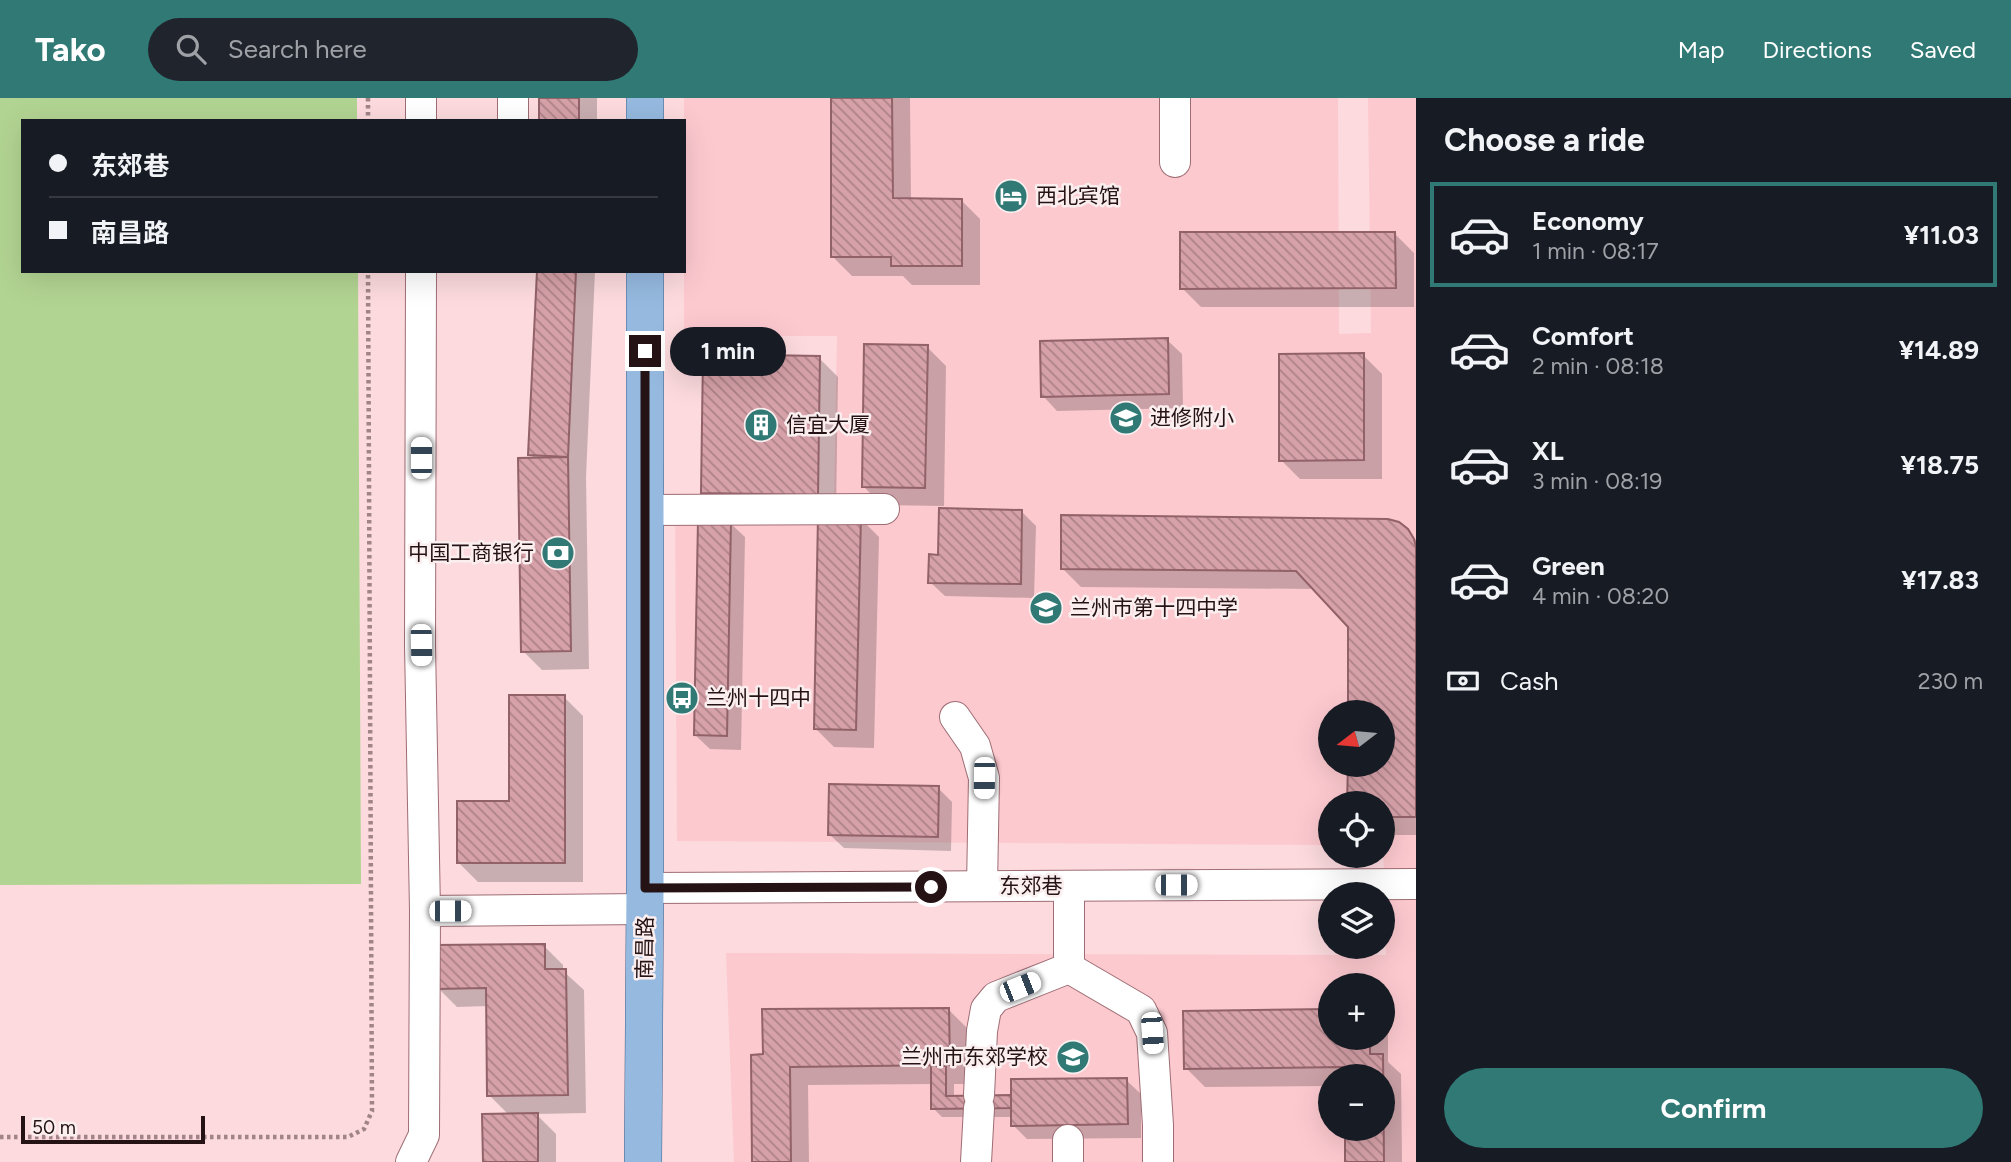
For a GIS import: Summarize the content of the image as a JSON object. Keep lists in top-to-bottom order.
{
  "streets": {
    "main road": ["南昌路"],
    "street": ["东郊巷"]
  },
  "crossings": [
    ["东郊巷", "南昌路"]
  ],
  "places": {
    "hotel": ["西北宾馆"],
    "school or university": ["进修附小", "兰州市第十四中学", "兰州市东郊学校"],
    "building": ["信宜大厦"],
    "bank": ["中国工商银行"],
    "bus stop": ["兰州十四中"]
  },
  "scale_bar": "50 m",
  "north": "left",
  "page": {
    "header": "Tako",
    "search": "Search here",
    "nav": ["Map", "Directions", "Saved"],
    "heading": "Choose a ride",
    "banner": ["东郊巷", "南昌路"],
    "list": [
      {
        "name": "Economy",
        "note": "1 min · 08:17",
        "value": "¥11.03"
      },
      {
        "name": "Comfort",
        "note": "2 min · 08:18",
        "value": "¥14.89"
      },
      {
        "name": "XL",
        "note": "3 min · 08:19",
        "value": "¥18.75"
      },
      {
        "name": "Green",
        "note": "4 min · 08:20",
        "value": "¥17.83"
      }
    ],
    "bubble": "1 min",
    "pay": ["Cash", "230 m"],
    "map_buttons": ["+", "−"],
    "buttons": "Confirm",
    "scale": "50 m"
  }
}
